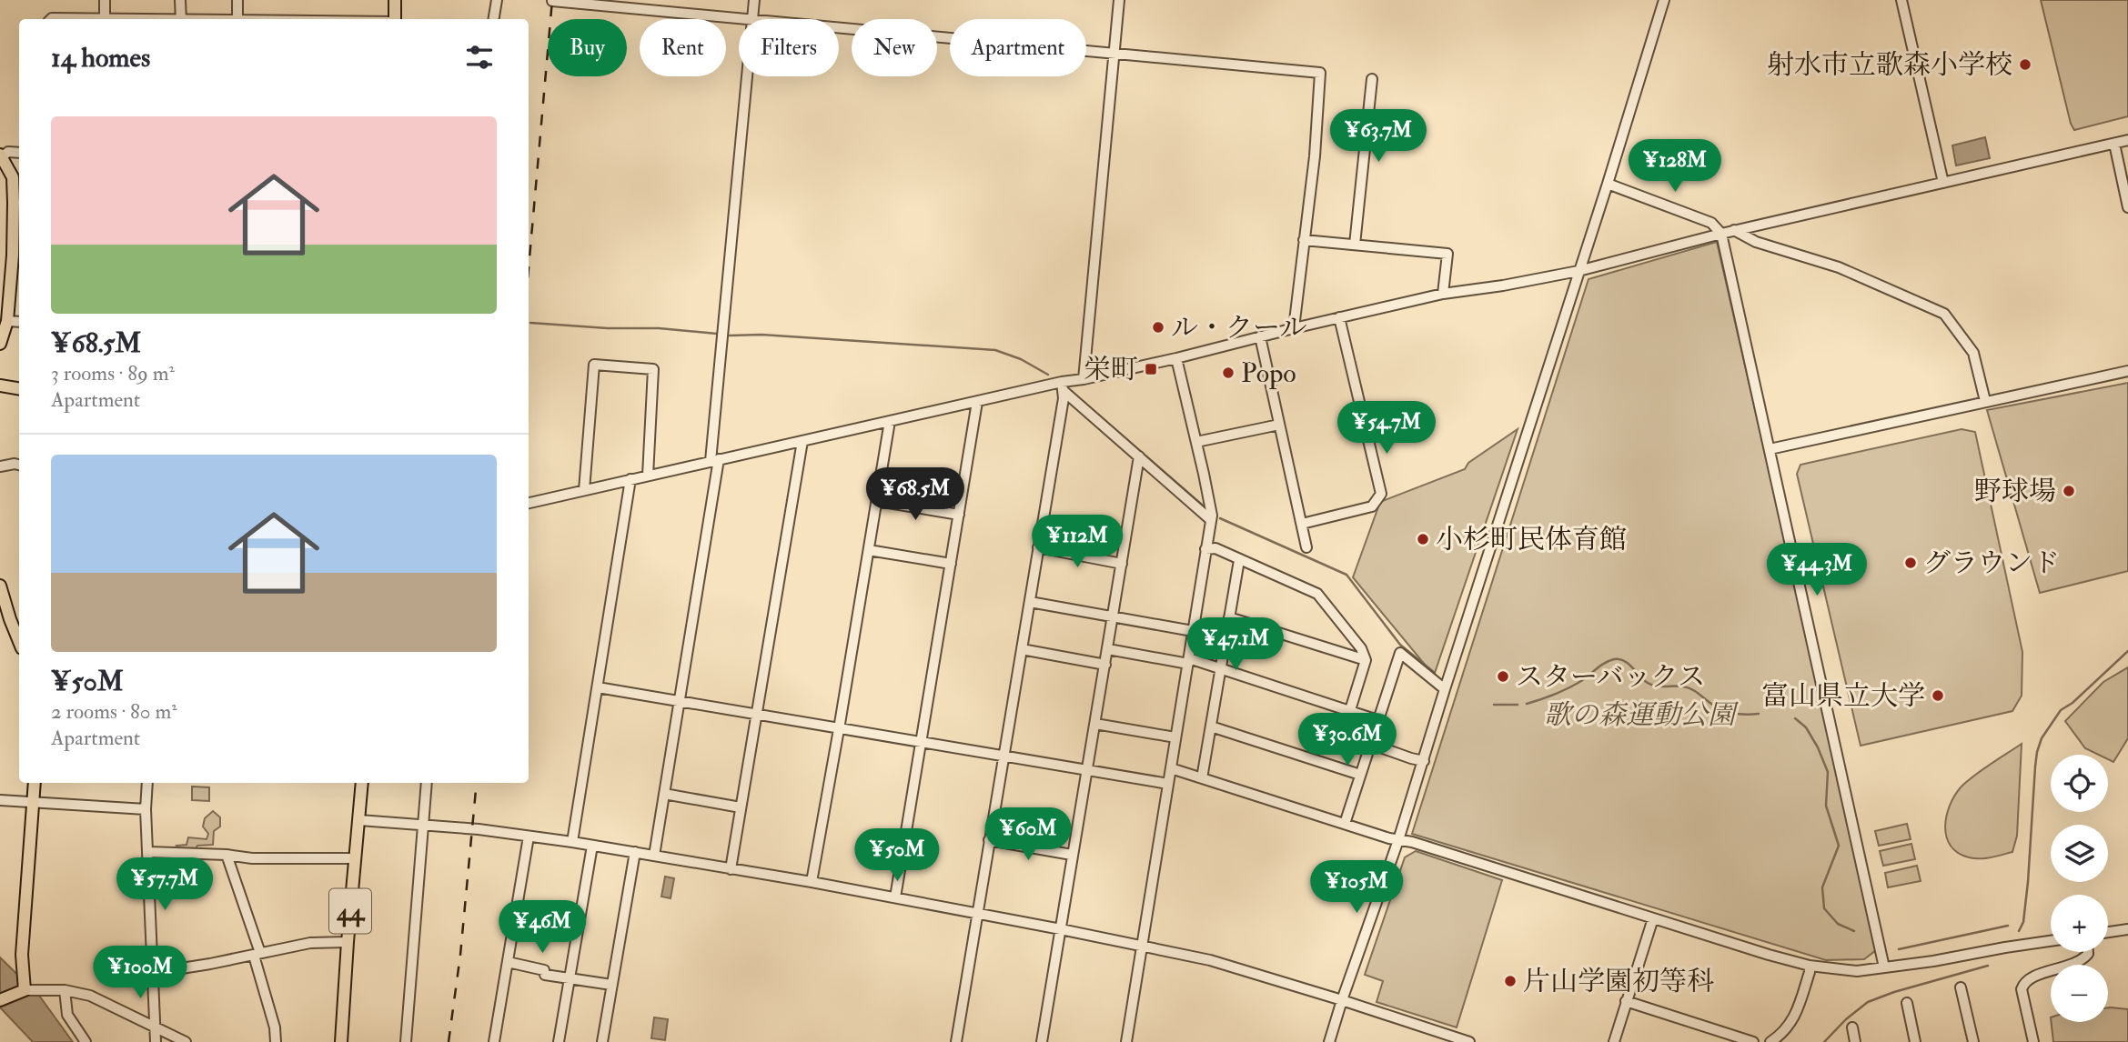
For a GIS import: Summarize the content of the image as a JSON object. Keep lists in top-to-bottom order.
{
  "streets": {
    "main road": ["44"]
  },
  "parks": ["歌の森運動公園"],
  "places": {
    "other": [
      "射水市立歌森小学校",
      "ル・クール",
      "Popo",
      "野球場",
      "小杉町民体育館",
      "グラウンド",
      "スターバックス",
      "富山県立大学",
      "片山学園初等科"
    ],
    "transit": ["栄町"]
  },
  "page": {
    "chip": [
      "Buy",
      "Rent",
      "Filters",
      "New",
      "Apartment"
    ],
    "heading": "14 homes",
    "list": [
      {
        "name": "¥68.5M",
        "note": "3 rooms · 89 m² · Apartment"
      },
      {
        "name": "¥50M",
        "note": "2 rooms · 80 m² · Apartment"
      }
    ],
    "price": [
      "¥63.7M",
      "¥128M",
      "¥54.7M",
      "¥68.5M",
      "¥112M",
      "¥44.3M",
      "¥47.1M",
      "¥30.6M",
      "¥60M",
      "¥50M",
      "¥57.7M",
      "¥105M",
      "¥46M",
      "¥100M"
    ],
    "map_buttons": ["+", "−"]
  }
}
